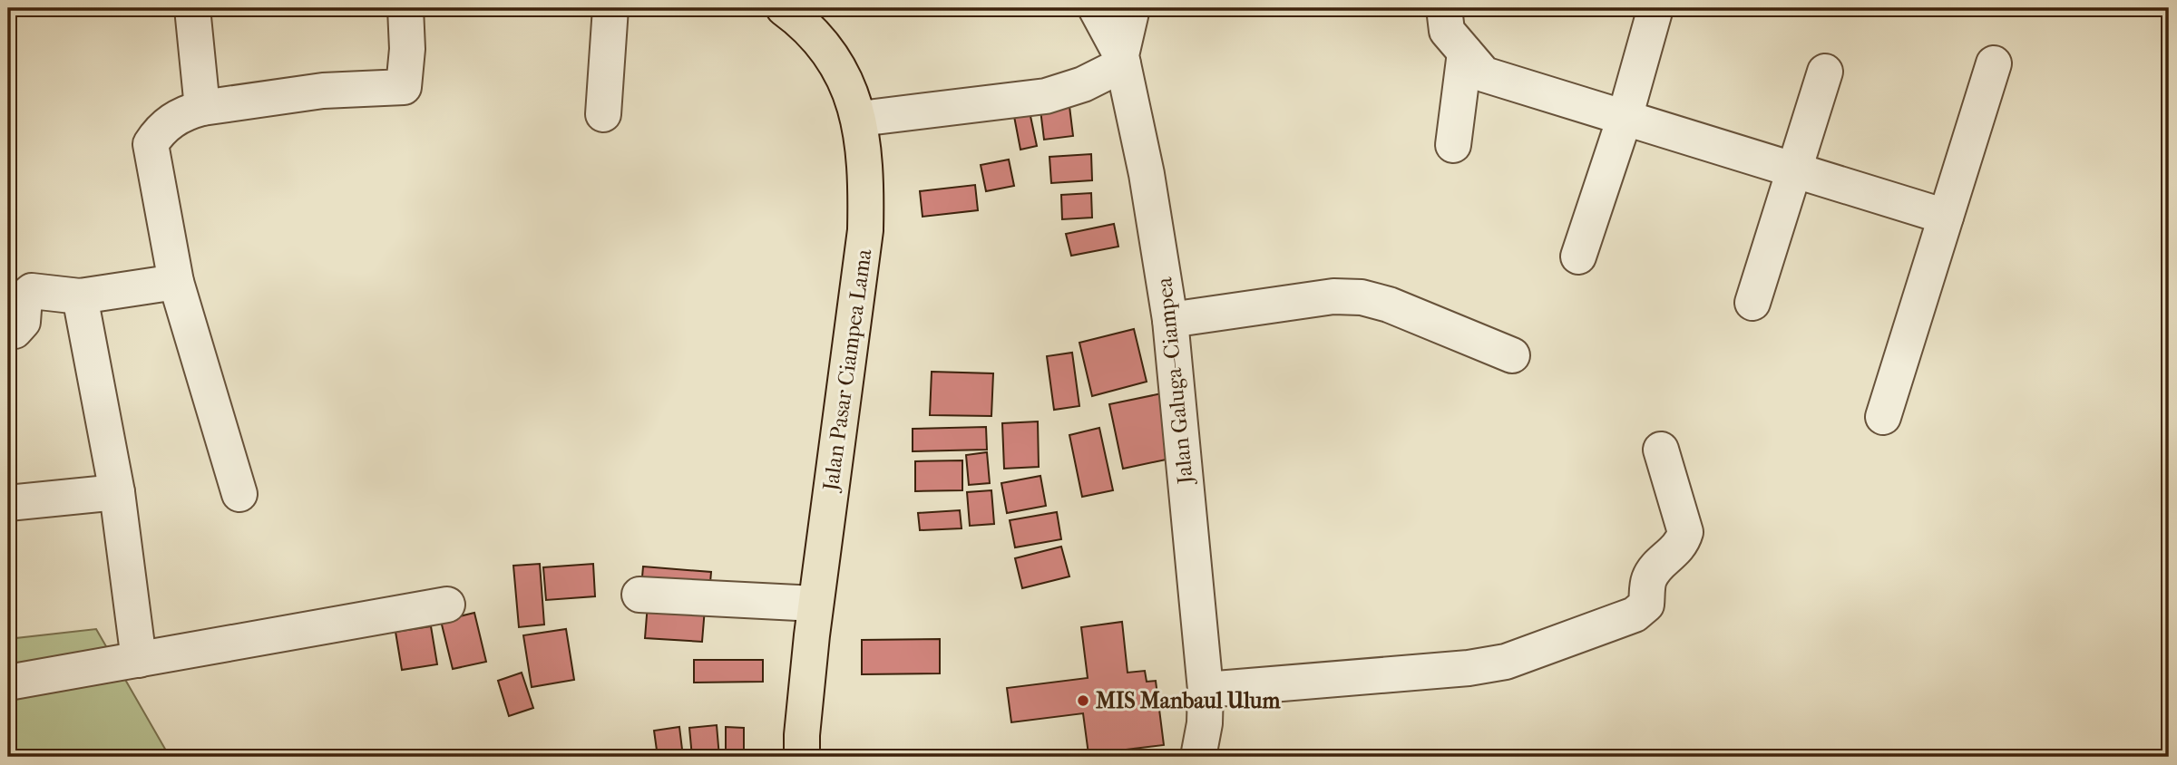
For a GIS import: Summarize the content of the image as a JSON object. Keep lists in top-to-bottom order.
{
  "streets": {
    "main road": ["Jalan Pasar Ciampea Lama"],
    "street": ["Jalan Galuga–Ciampea"]
  },
  "places": ["MIS Manbaul Ulum"]
}
